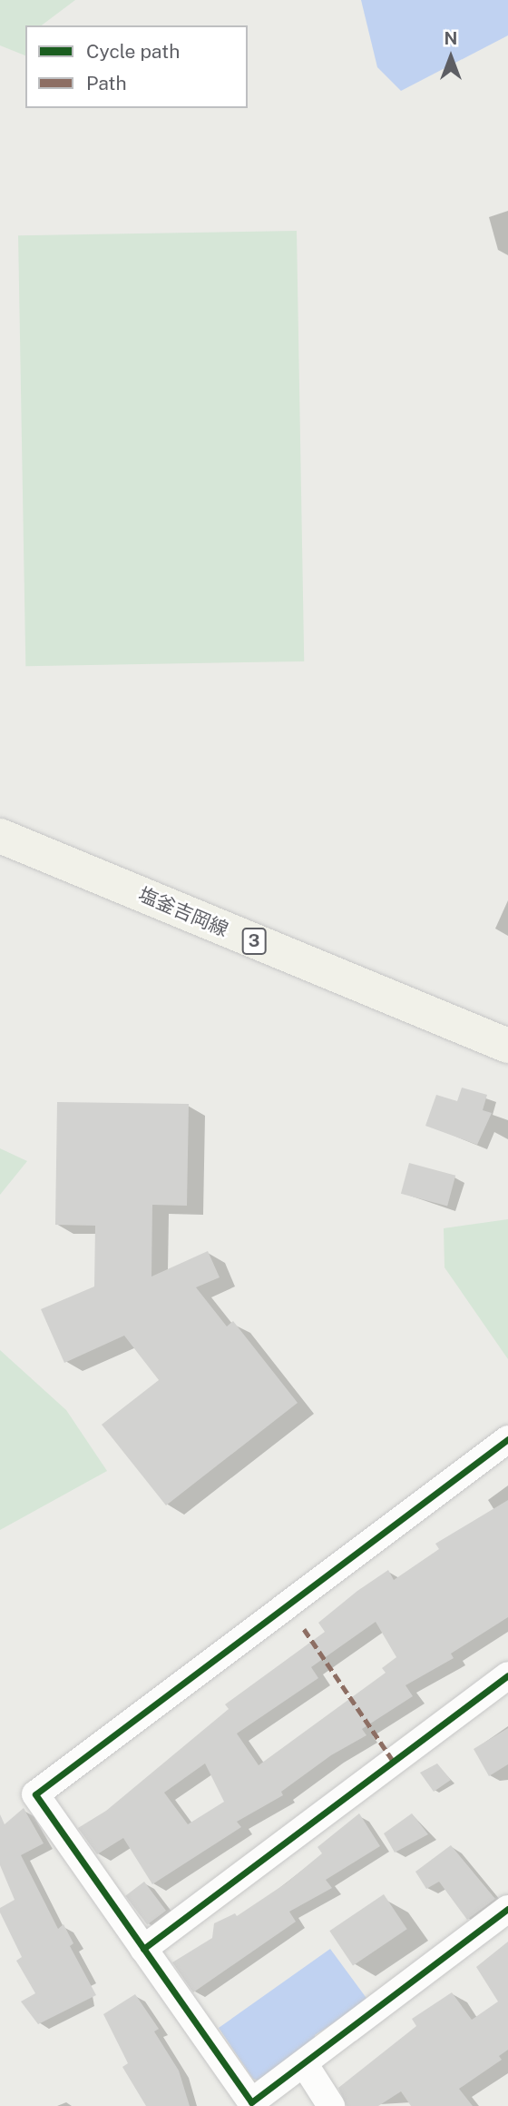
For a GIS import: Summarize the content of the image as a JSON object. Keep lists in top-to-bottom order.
{
  "streets": {
    "main road": ["塩釜吉岡線", "3"]
  },
  "legend": ["Cycle path", "Path"],
  "north": "top"
}
